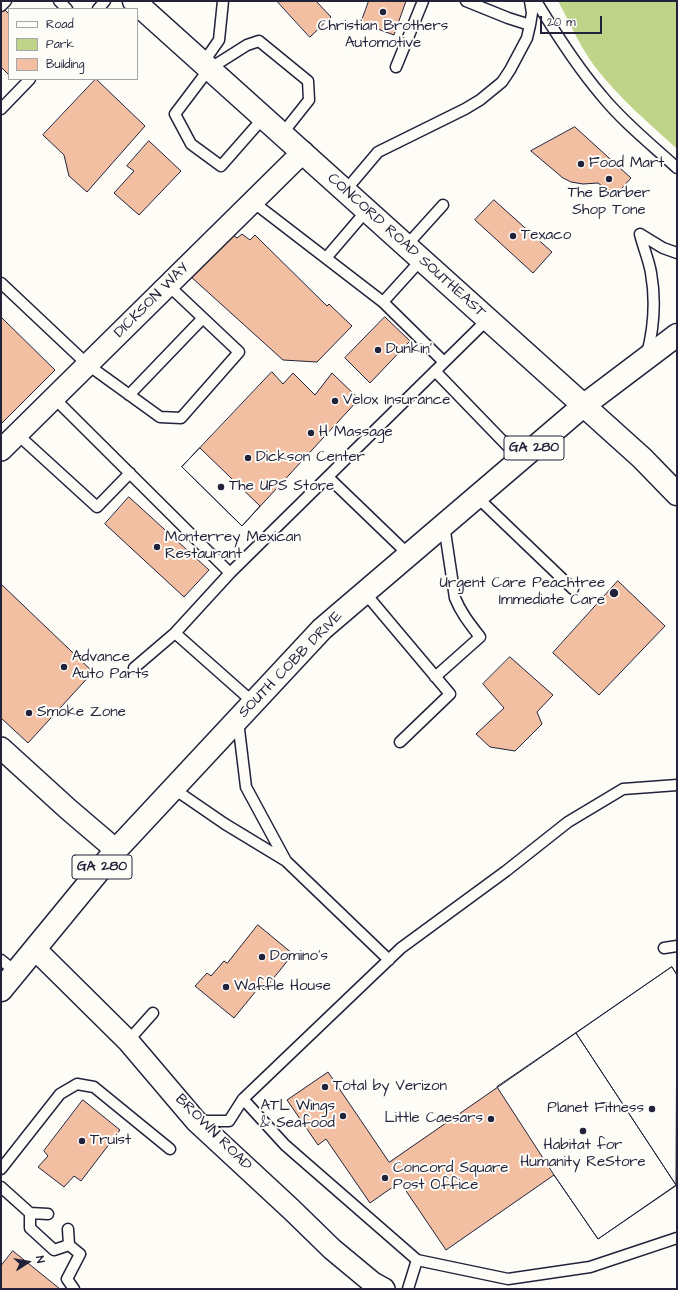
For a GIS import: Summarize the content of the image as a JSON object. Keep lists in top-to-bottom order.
{
  "streets": {
    "main road": ["CONCORD ROAD SOUTHEAST", "GA 280", "SOUTH COBB DRIVE"],
    "street": ["DICKSON WAY", "BROWN ROAD"]
  },
  "crossings": [
    ["CONCORD ROAD SOUTHEAST", "DICKSON WAY"],
    ["CONCORD ROAD SOUTHEAST", "SOUTH COBB DRIVE"],
    ["SOUTH COBB DRIVE", "BROWN ROAD"]
  ],
  "places": [
    "Christian Brothers Automotive",
    "Food Mart",
    "The Barber Shop Tone",
    "Texaco",
    "Dunkin'",
    "Velox Insurance",
    "H Massage",
    "Dickson Center",
    "The UPS Store",
    "Monterrey Mexican Restaurant",
    "Urgent Care Peachtree Immediate Care",
    "Advance Auto Parts",
    "Smoke Zone",
    "Domino's",
    "Waffle House",
    "Total by Verizon",
    "Planet Fitness",
    "ATL Wings & Seafood",
    "Little Caesars",
    "Habitat for Humanity ReStore",
    "Truist",
    "Concord Square Post Office"
  ],
  "legend": ["Road", "Park", "Building"],
  "scale_bar": "20 m",
  "north": "right"
}
